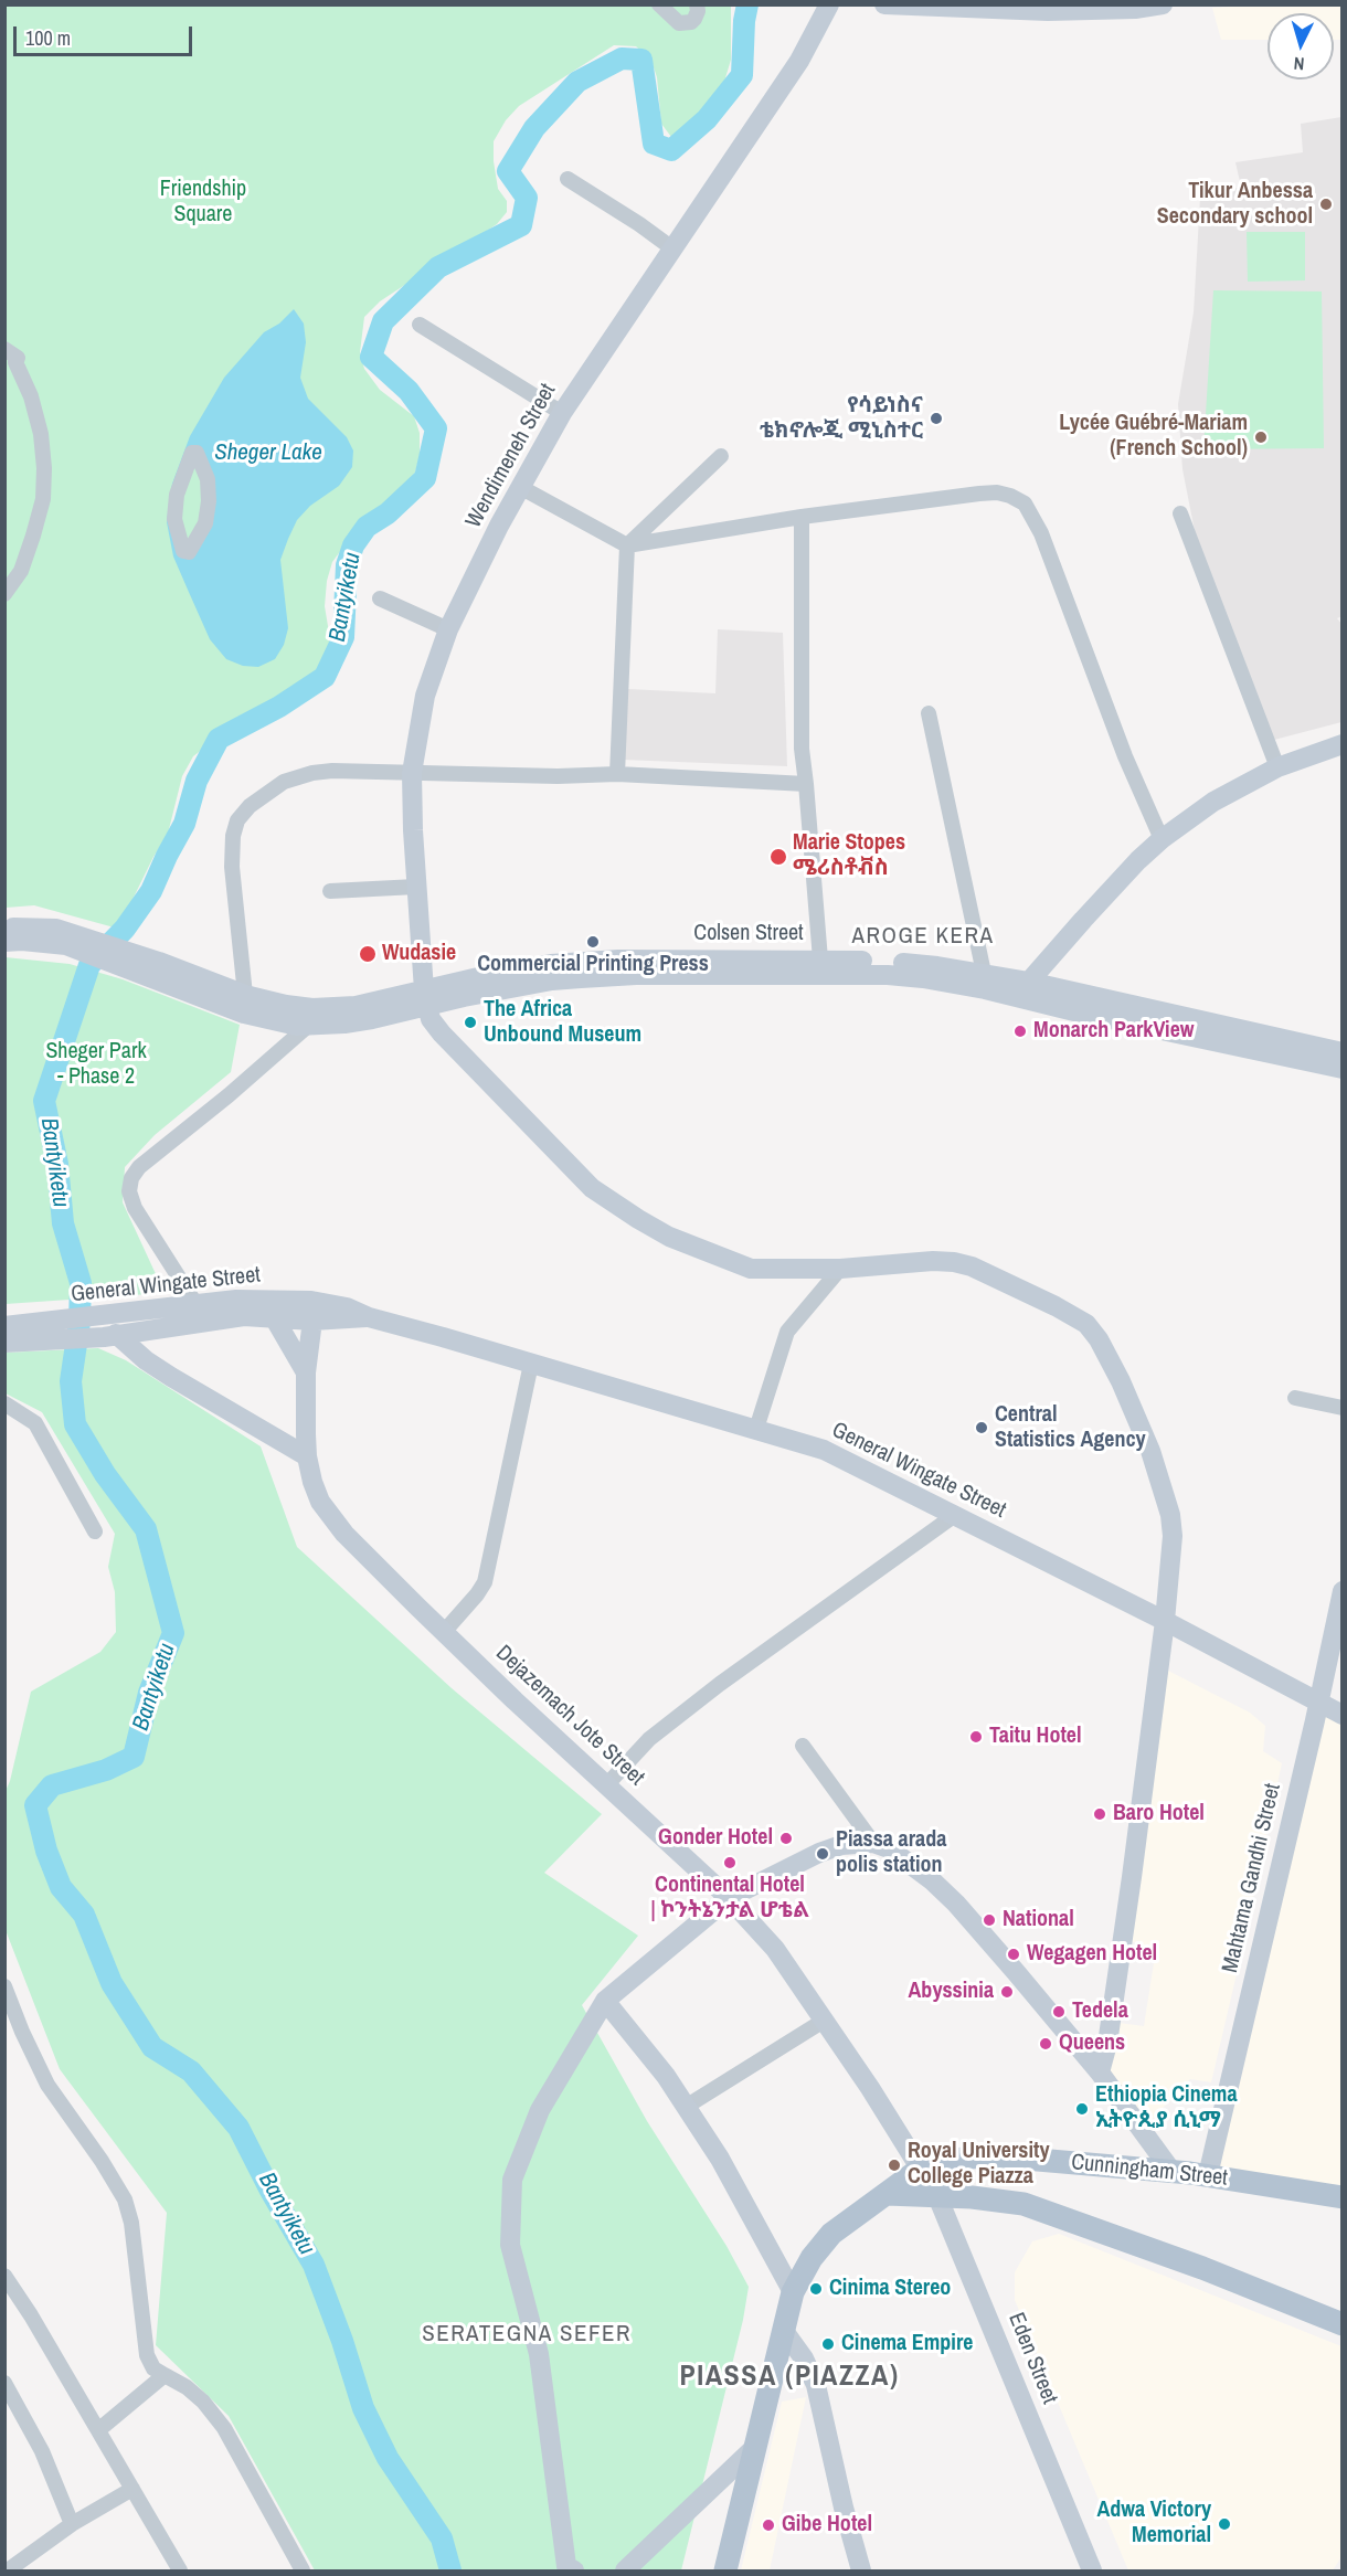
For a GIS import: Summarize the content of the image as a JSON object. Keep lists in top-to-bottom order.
{
  "streets": {
    "main road": [
      "Wendimeneh Street",
      "Colsen Street",
      "General Wingate Street",
      "Dejazemach Jote Street",
      "Mahtama Gandhi Street",
      "Cunningham Street",
      "Eden Street"
    ]
  },
  "crossings": [
    ["Wendimeneh Street", "Colsen Street"],
    ["General Wingate Street", "Dejazemach Jote Street"],
    ["General Wingate Street", "Mahtama Gandhi Street"],
    ["Dejazemach Jote Street", "Cunningham Street"],
    ["Dejazemach Jote Street", "Eden Street"],
    ["Mahtama Gandhi Street", "Cunningham Street"],
    ["Cunningham Street", "Eden Street"]
  ],
  "districts": ["AROGE KERA", "SERATEGNA SEFER", "PIASSA (PIAZZA)"],
  "water": ["Sheger Lake", "Bantyiketu"],
  "parks": ["Friendship Square", "Sheger Park - Phase 2"],
  "places": [
    "Tikur Anbessa Secondary school",
    "የሳይነስና ቴክኖሎጂ ሚኒስተር",
    "Lycée Guébré-Mariam (French School)",
    "Marie Stopes ሜሪስቶቭስ",
    "Commercial Printing Press",
    "Wudasie",
    "The Africa Unbound Museum",
    "Monarch ParkView",
    "Central Statistics Agency",
    "Taitu Hotel",
    "Baro Hotel",
    "Gonder Hotel",
    "Piassa arada polis station",
    "Continental Hotel | ኮንትኔንታል ሆቴል",
    "National",
    "Wegagen Hotel",
    "Abyssinia",
    "Tedela",
    "Queens",
    "Ethiopia Cinema ኢትዮጲያ ሲኒማ",
    "Royal University College Piazza",
    "Cinima Stereo",
    "Cinema Empire",
    "Adwa Victory Memorial",
    "Gibe Hotel"
  ],
  "scale_bar": "100 m",
  "north": "bottom"
}
